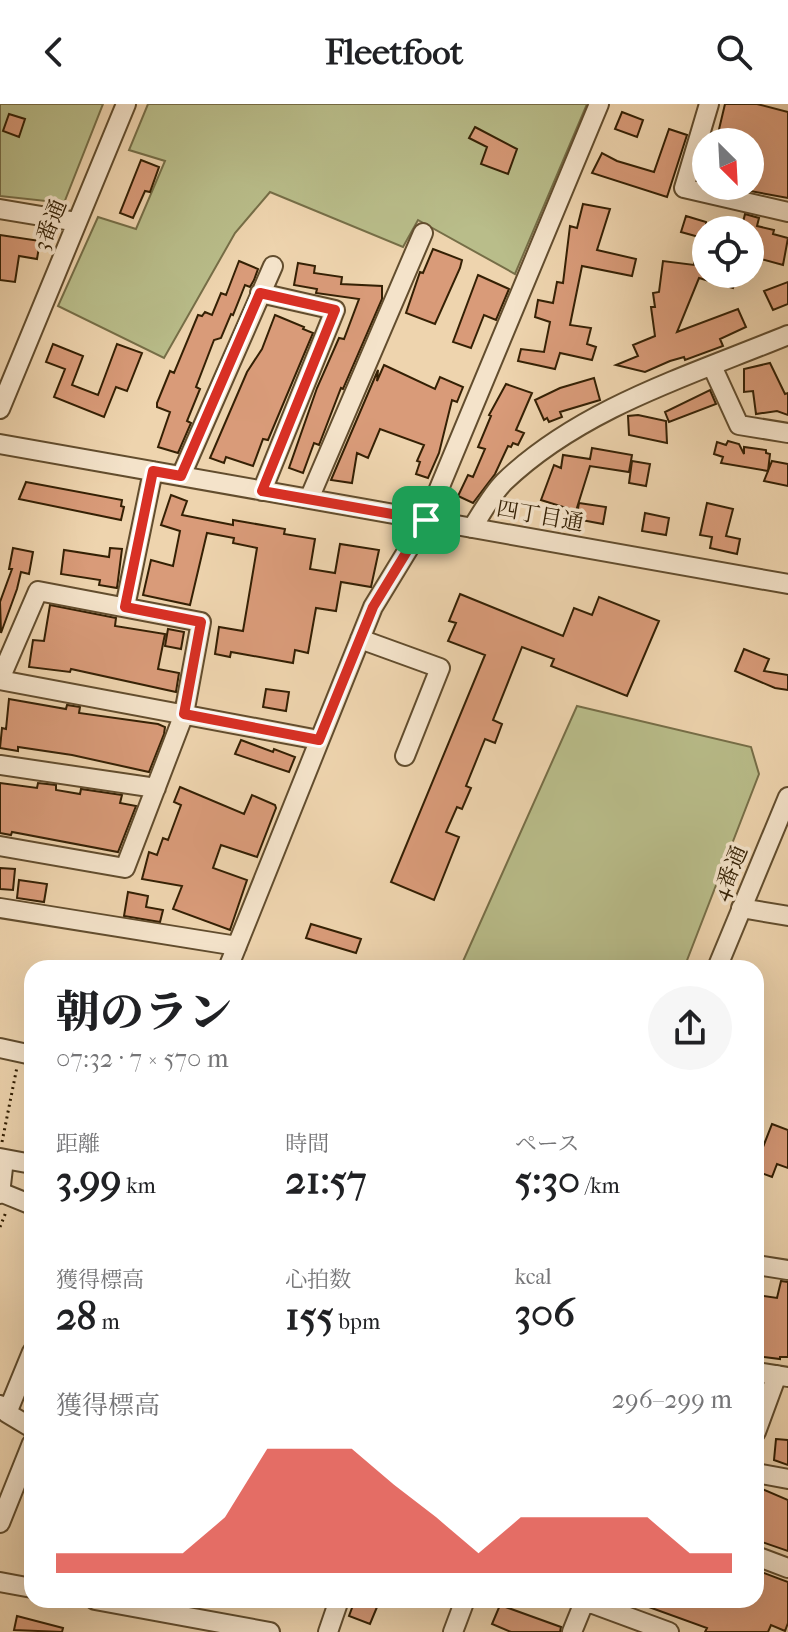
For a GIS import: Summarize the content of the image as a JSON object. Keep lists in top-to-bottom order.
{
  "streets": {
    "street": ["3番通", "四丁目通", "4番通"]
  },
  "north": "bottom right",
  "page": {
    "header": "Fleetfoot",
    "heading": ["朝のラン", "07:32 · 7 × 570 m"],
    "stats": [
      ["距離", "3.99 km"],
      ["時間", "21:57"],
      ["ペース", "5:30 /km"],
      ["獲得標高", "28 m"],
      ["心拍数", "155 bpm"],
      ["kcal", "306"]
    ],
    "chart": ["獲得標高", "296–299 m"]
  }
}
